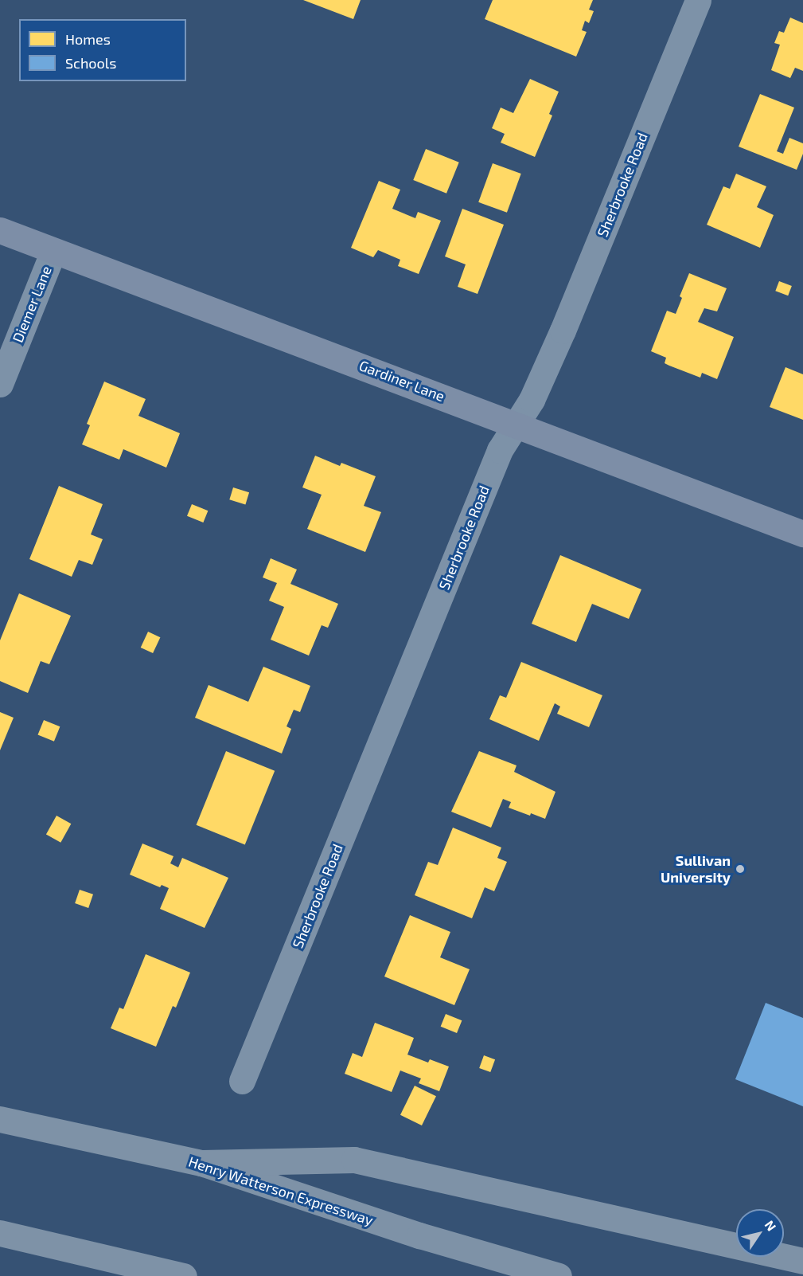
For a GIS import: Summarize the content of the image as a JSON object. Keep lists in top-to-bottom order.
{
  "streets": {
    "highway": ["Henry Watterson Expressway"],
    "main road": ["Gardiner Lane"],
    "street": ["Sherbrooke Road", "Diemer Lane"]
  },
  "crossings": [
    ["Sherbrooke Road", "Gardiner Lane"],
    ["Diemer Lane", "Gardiner Lane"]
  ],
  "places": ["Sullivan University"],
  "legend": ["Homes", "Schools"],
  "north": "top right"
}
